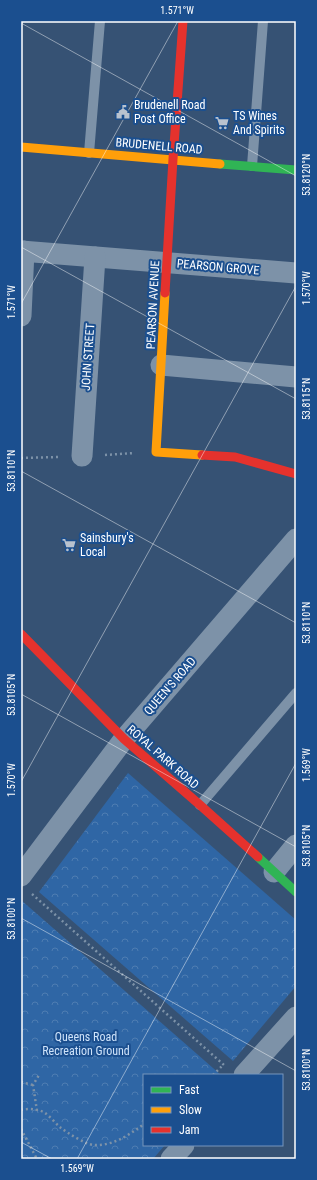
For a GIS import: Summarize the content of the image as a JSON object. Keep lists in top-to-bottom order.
{
  "streets": {
    "street": [
      "BRUDENELL ROAD",
      "PEARSON GROVE",
      "PEARSON AVENUE",
      "JOHN STREET",
      "QUEEN'S ROAD",
      "ROYAL PARK ROAD"
    ]
  },
  "crossings": [
    ["BRUDENELL ROAD", "PEARSON AVENUE"],
    ["PEARSON GROVE", "PEARSON AVENUE"],
    ["PEARSON GROVE", "JOHN STREET"],
    ["QUEEN'S ROAD", "ROYAL PARK ROAD"]
  ],
  "parks": ["Queens Road Recreation Ground"],
  "places": {
    "public building": ["Brudenell Road Post Office"],
    "supermarket": ["TS Wines And Spirits", "Sainsbury's Local"]
  },
  "legend": ["Fast", "Slow", "Jam"],
  "coordinates": [
    "1.571°W",
    "53.8120°N",
    "1.570°W",
    "53.8115°N",
    "53.8110°N",
    "53.8105°N",
    "1.569°W",
    "53.8100°N"
  ]
}
